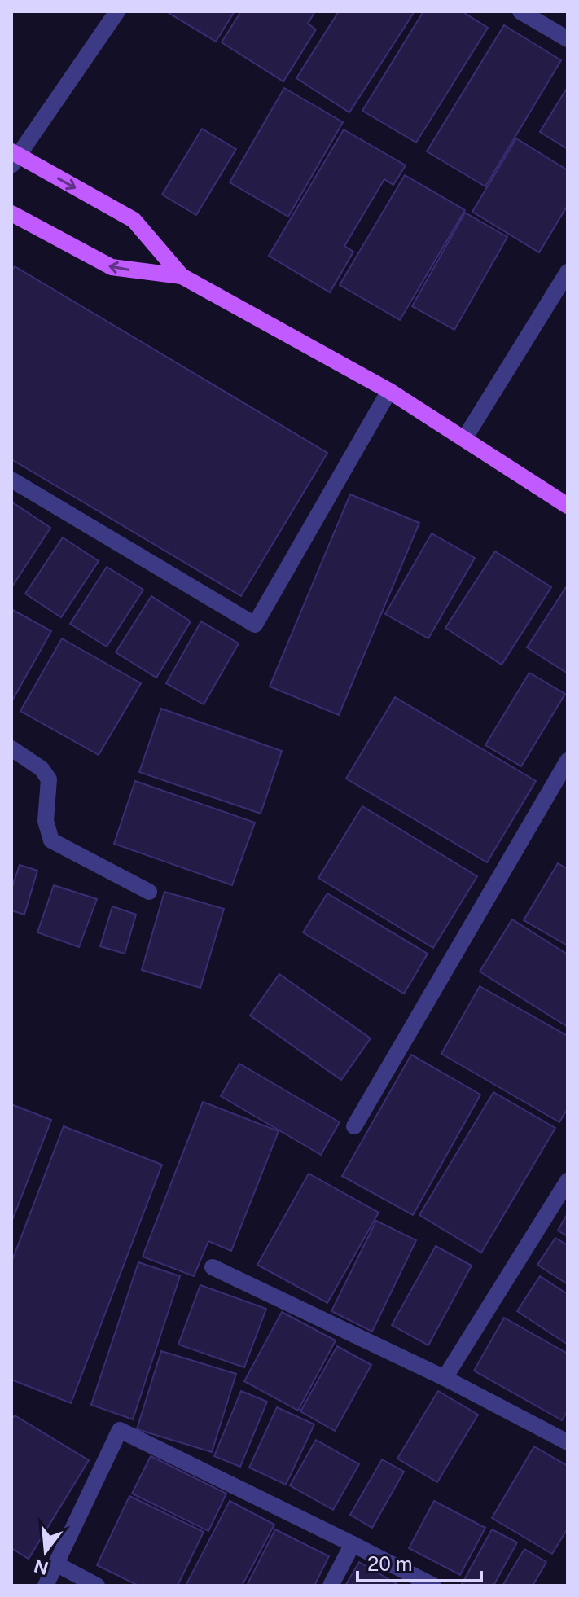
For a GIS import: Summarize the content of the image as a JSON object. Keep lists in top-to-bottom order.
{
  "scale_bar": "20 m",
  "north": "bottom"
}
